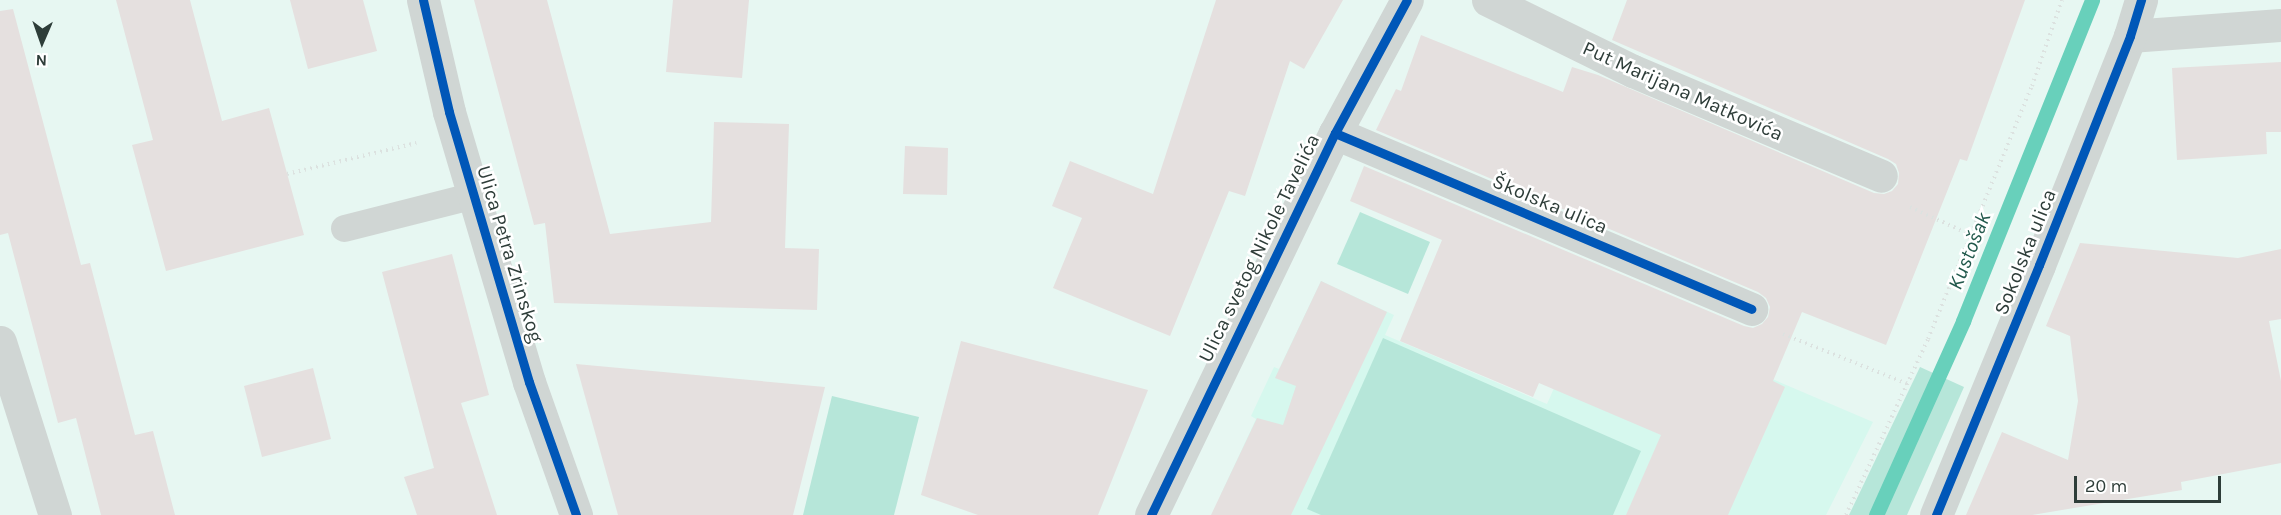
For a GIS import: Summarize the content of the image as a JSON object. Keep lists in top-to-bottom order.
{
  "streets": {
    "street": [
      "Put Marijana Matkovića",
      "Školska ulica",
      "Ulica svetog Nikole Tavelića",
      "Sokolska ulica",
      "Ulica Petra Zrinskog"
    ]
  },
  "crossings": [
    ["Školska ulica", "Ulica svetog Nikole Tavelića"]
  ],
  "water": ["Kustošak"],
  "scale_bar": "20 m",
  "north": "bottom"
}
